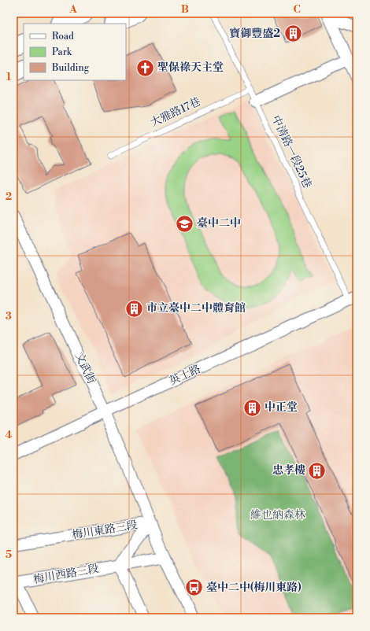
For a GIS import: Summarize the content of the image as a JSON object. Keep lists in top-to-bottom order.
{
  "streets": {
    "street": [
      "文武街",
      "英士路",
      "梅川東路三段",
      "梅川西路三段"
    ],
    "lane": ["大雅路17巷", "中清路一段25巷"]
  },
  "crossings": [
    ["大雅路17巷", "中清路一段25巷"],
    ["中清路一段25巷", "英士路"],
    ["文武街", "英士路"],
    ["文武街", "梅川東路三段"],
    ["梅川東路三段", "梅川西路三段"]
  ],
  "parks": ["維也納森林"],
  "places": {
    "building": [
      "寶御豐盛2",
      "市立臺中二中體育館",
      "中正堂",
      "忠孝樓"
    ],
    "church": ["聖保祿天主堂"],
    "school or university": ["臺中二中"],
    "bus stop": ["臺中二中(梅川東路)"]
  },
  "legend": ["Road", "Park", "Building"],
  "grid": {
    "columns": ["A", "B", "C"],
    "rows": [
      "1",
      "2",
      "3",
      "4",
      "5"
    ]
  }
}
